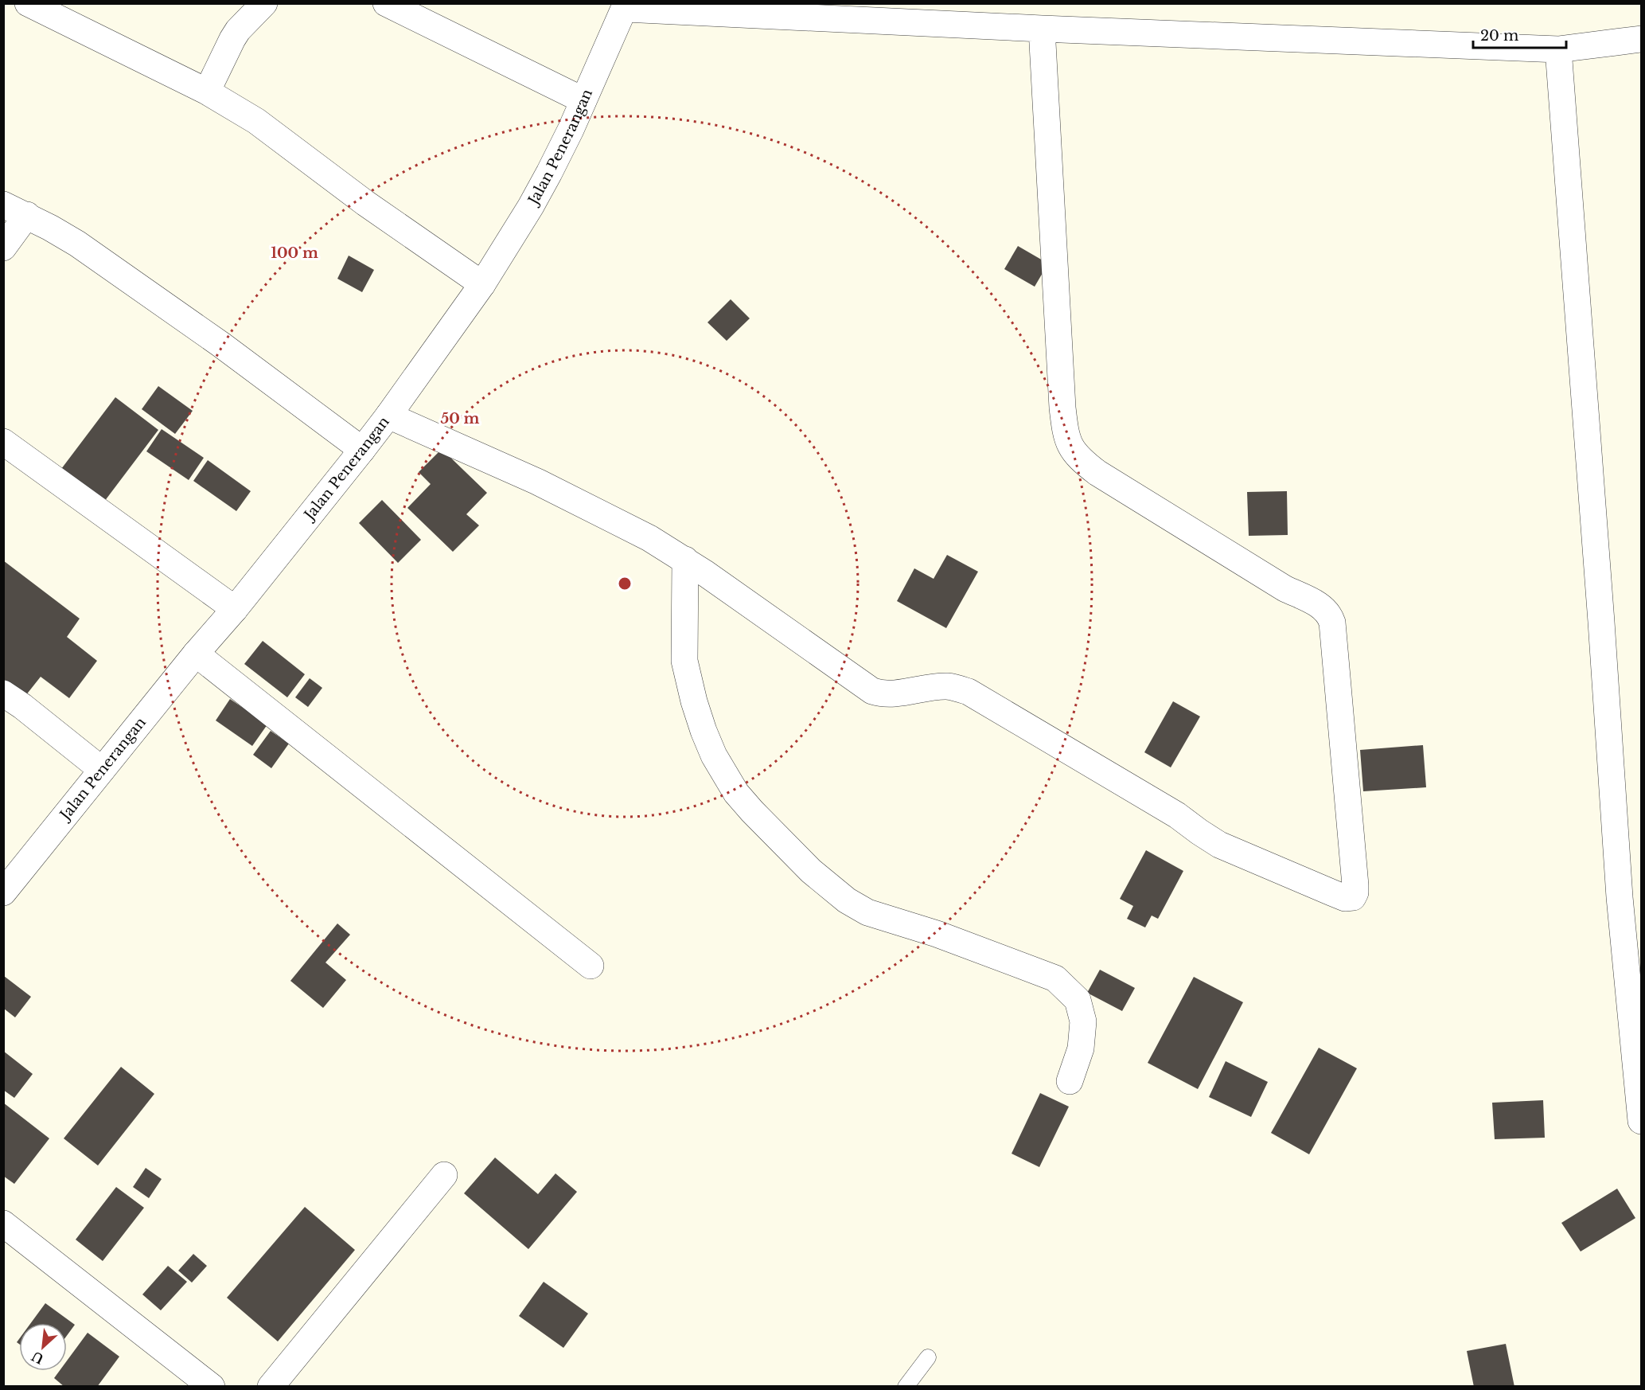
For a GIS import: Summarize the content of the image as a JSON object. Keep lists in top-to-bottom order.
{
  "streets": {
    "street": ["Jalan Penerangan"]
  },
  "scale_bar": "20 m",
  "north": "bottom left",
  "rings": ["100 m", "50 m"]
}
